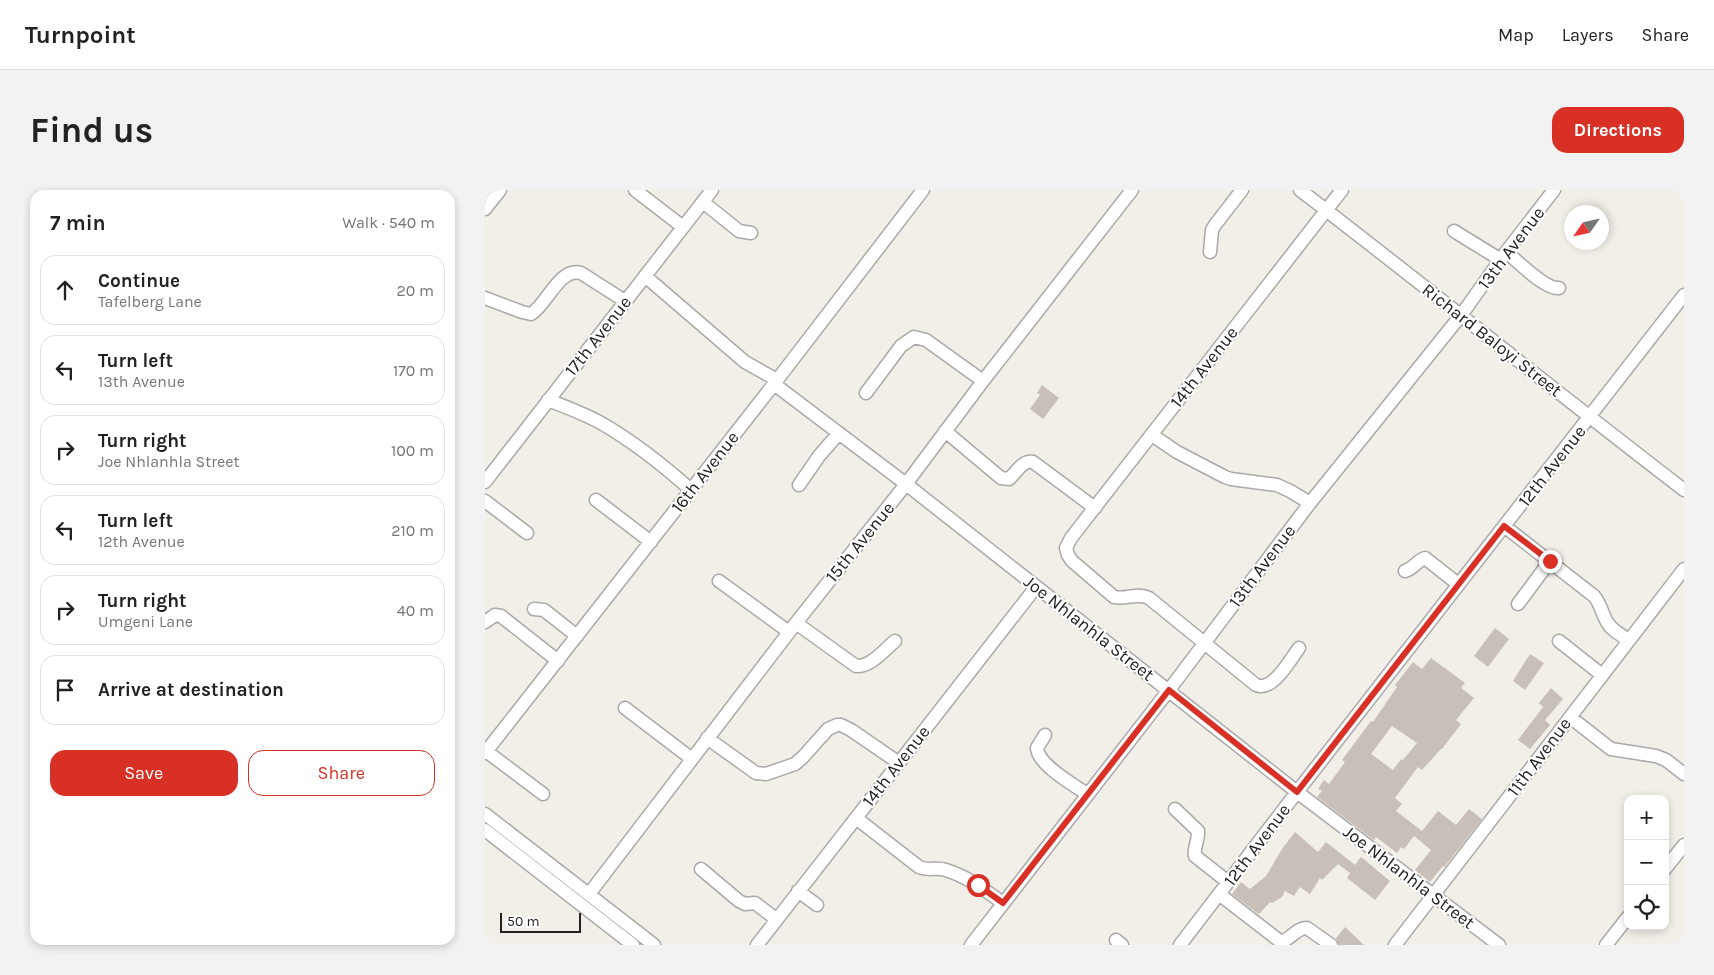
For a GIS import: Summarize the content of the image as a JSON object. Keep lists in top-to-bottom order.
{
  "streets": {
    "street": [
      "13th Avenue",
      "17th Avenue",
      "Richard Baloyi Street",
      "14th Avenue",
      "12th Avenue",
      "16th Avenue",
      "15th Avenue",
      "Joe Nhlanhla Street",
      "11th Avenue"
    ]
  },
  "crossings": [
    ["13th Avenue", "Richard Baloyi Street"],
    ["13th Avenue", "14th Avenue"],
    ["13th Avenue", "Joe Nhlanhla Street"],
    ["17th Avenue", "Joe Nhlanhla Street"],
    ["Richard Baloyi Street", "14th Avenue"],
    ["Richard Baloyi Street", "12th Avenue"],
    ["14th Avenue", "Joe Nhlanhla Street"],
    ["12th Avenue", "Joe Nhlanhla Street"],
    ["16th Avenue", "Joe Nhlanhla Street"],
    ["15th Avenue", "Joe Nhlanhla Street"],
    ["Joe Nhlanhla Street", "11th Avenue"]
  ],
  "scale_bar": "50 m",
  "north": "bottom left",
  "page": {
    "header": "Turnpoint",
    "nav": ["Map", "Layers", "Share"],
    "buttons": [
      "Directions",
      ["Save", "Share"]
    ],
    "title": "Find us",
    "heading": ["7 min", "Walk · 540 m"],
    "list": [
      ["Continue", "Tafelberg Lane", "20 m"],
      ["Turn left", "13th Avenue", "170 m"],
      ["Turn right", "Joe Nhlanhla Street", "100 m"],
      ["Turn left", "12th Avenue", "210 m"],
      ["Turn right", "Umgeni Lane", "40 m"],
      "Arrive at destination"
    ],
    "map_buttons": ["+", "−"],
    "scale": "50 m"
  }
}
